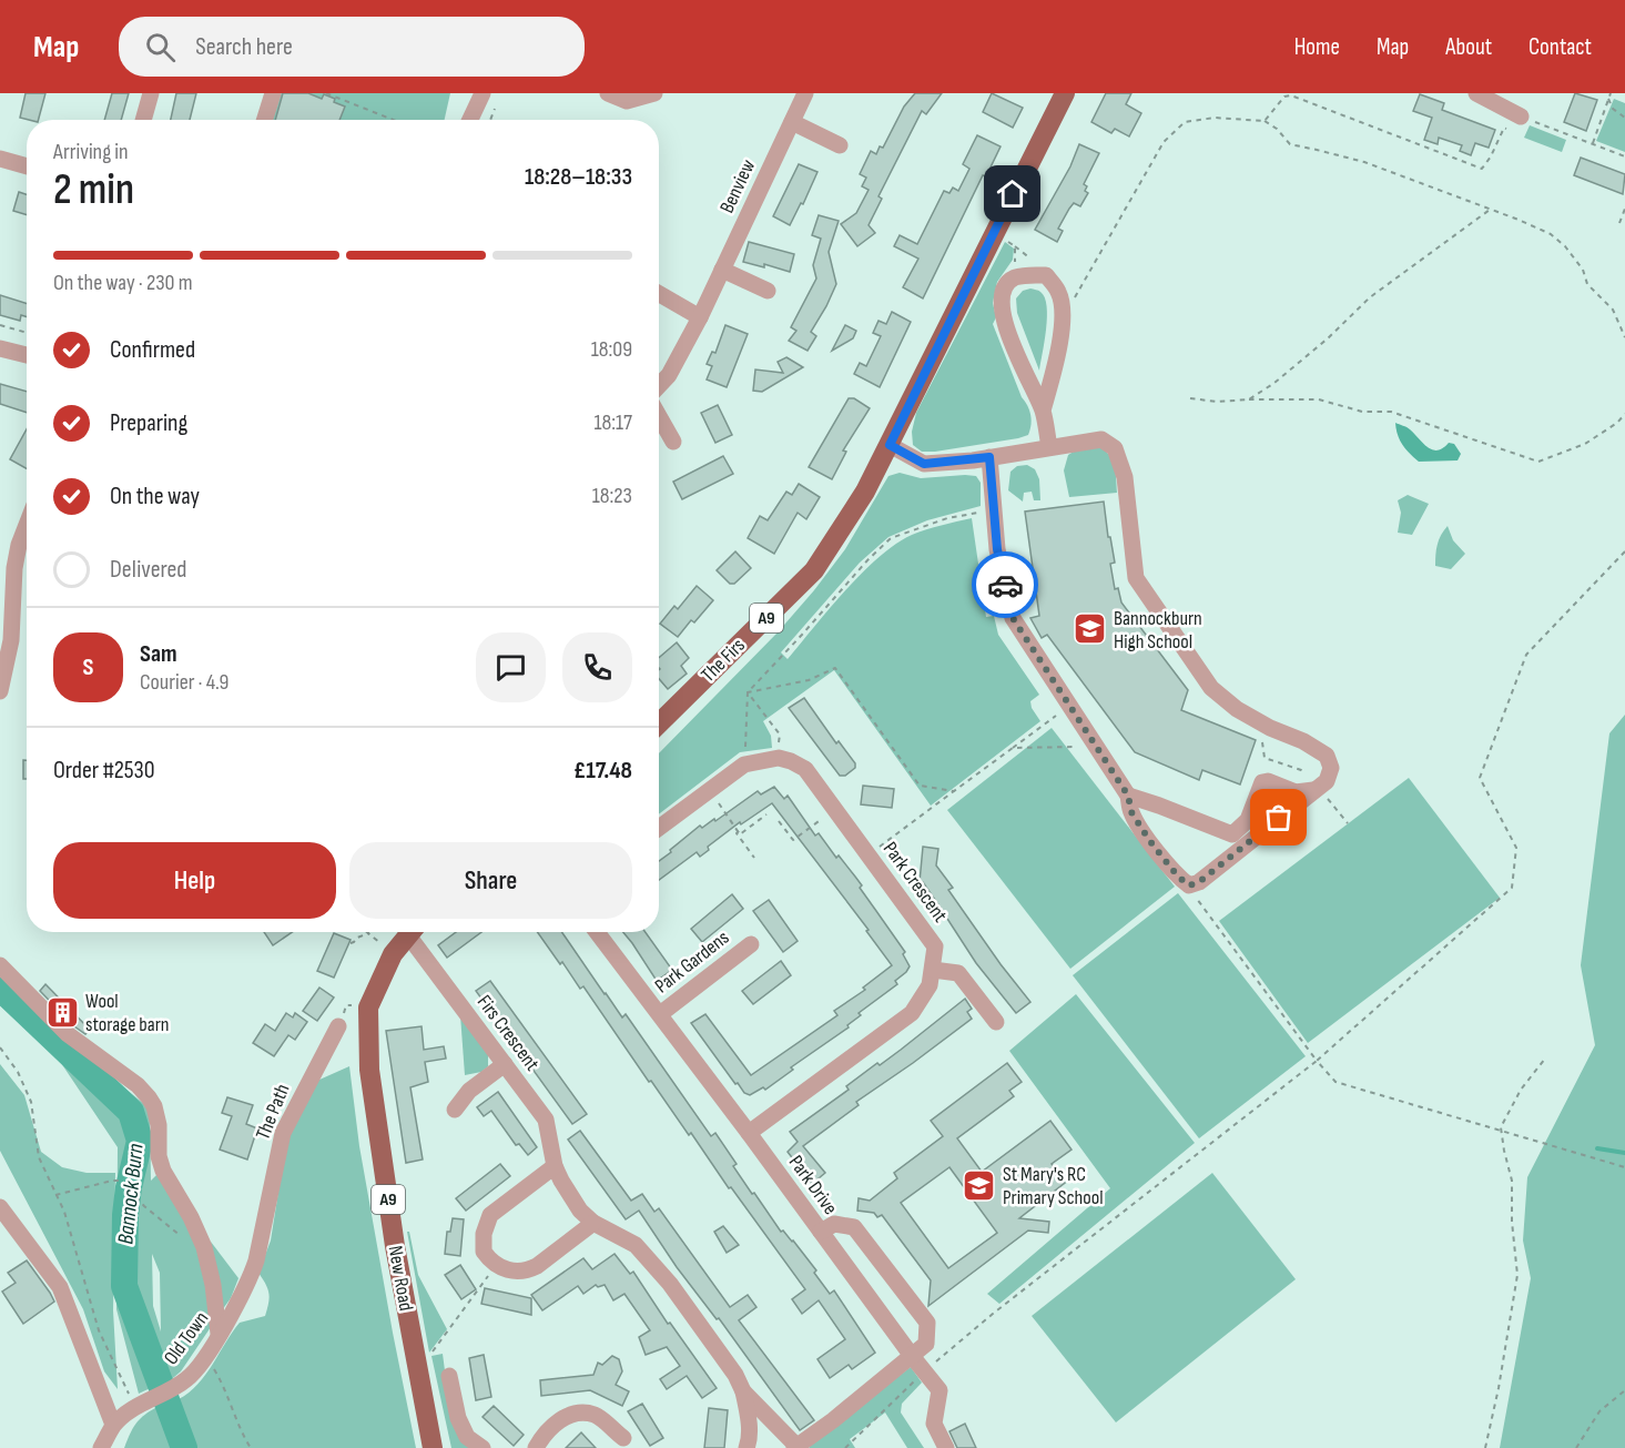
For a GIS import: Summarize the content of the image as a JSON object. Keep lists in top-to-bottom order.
{
  "streets": {
    "main road": ["A9", "The Firs", "New Road"],
    "street": [
      "Benview",
      "Park Crescent",
      "Park Gardens",
      "Firs Crescent",
      "The Path",
      "Park Drive",
      "Old Town"
    ]
  },
  "crossings": [
    ["A9", "The Firs"],
    ["A9", "New Road"],
    ["Park Gardens", "Park Drive"],
    ["The Path", "Old Town"]
  ],
  "water": ["Bannock Burn"],
  "places": {
    "school or university": ["Bannockburn High School", "St Mary's RC Primary School"],
    "building": ["Wool storage barn"]
  },
  "page": {
    "header": "Map",
    "search": "Search here",
    "nav": [
      "Home",
      "Map",
      "About",
      "Contact"
    ],
    "heading": ["2 min", "Arriving in", "18:28–18:33"],
    "panel": [
      "Sam",
      "Courier · 4.9",
      "Order #2530",
      "£17.48"
    ],
    "bar": "On the way · 230 m",
    "list": [
      ["Confirmed", "18:09"],
      ["Preparing", "18:17"],
      ["On the way", "18:23"],
      "Delivered"
    ],
    "round": "S",
    "buttons": ["Help", "Share"]
  }
}
